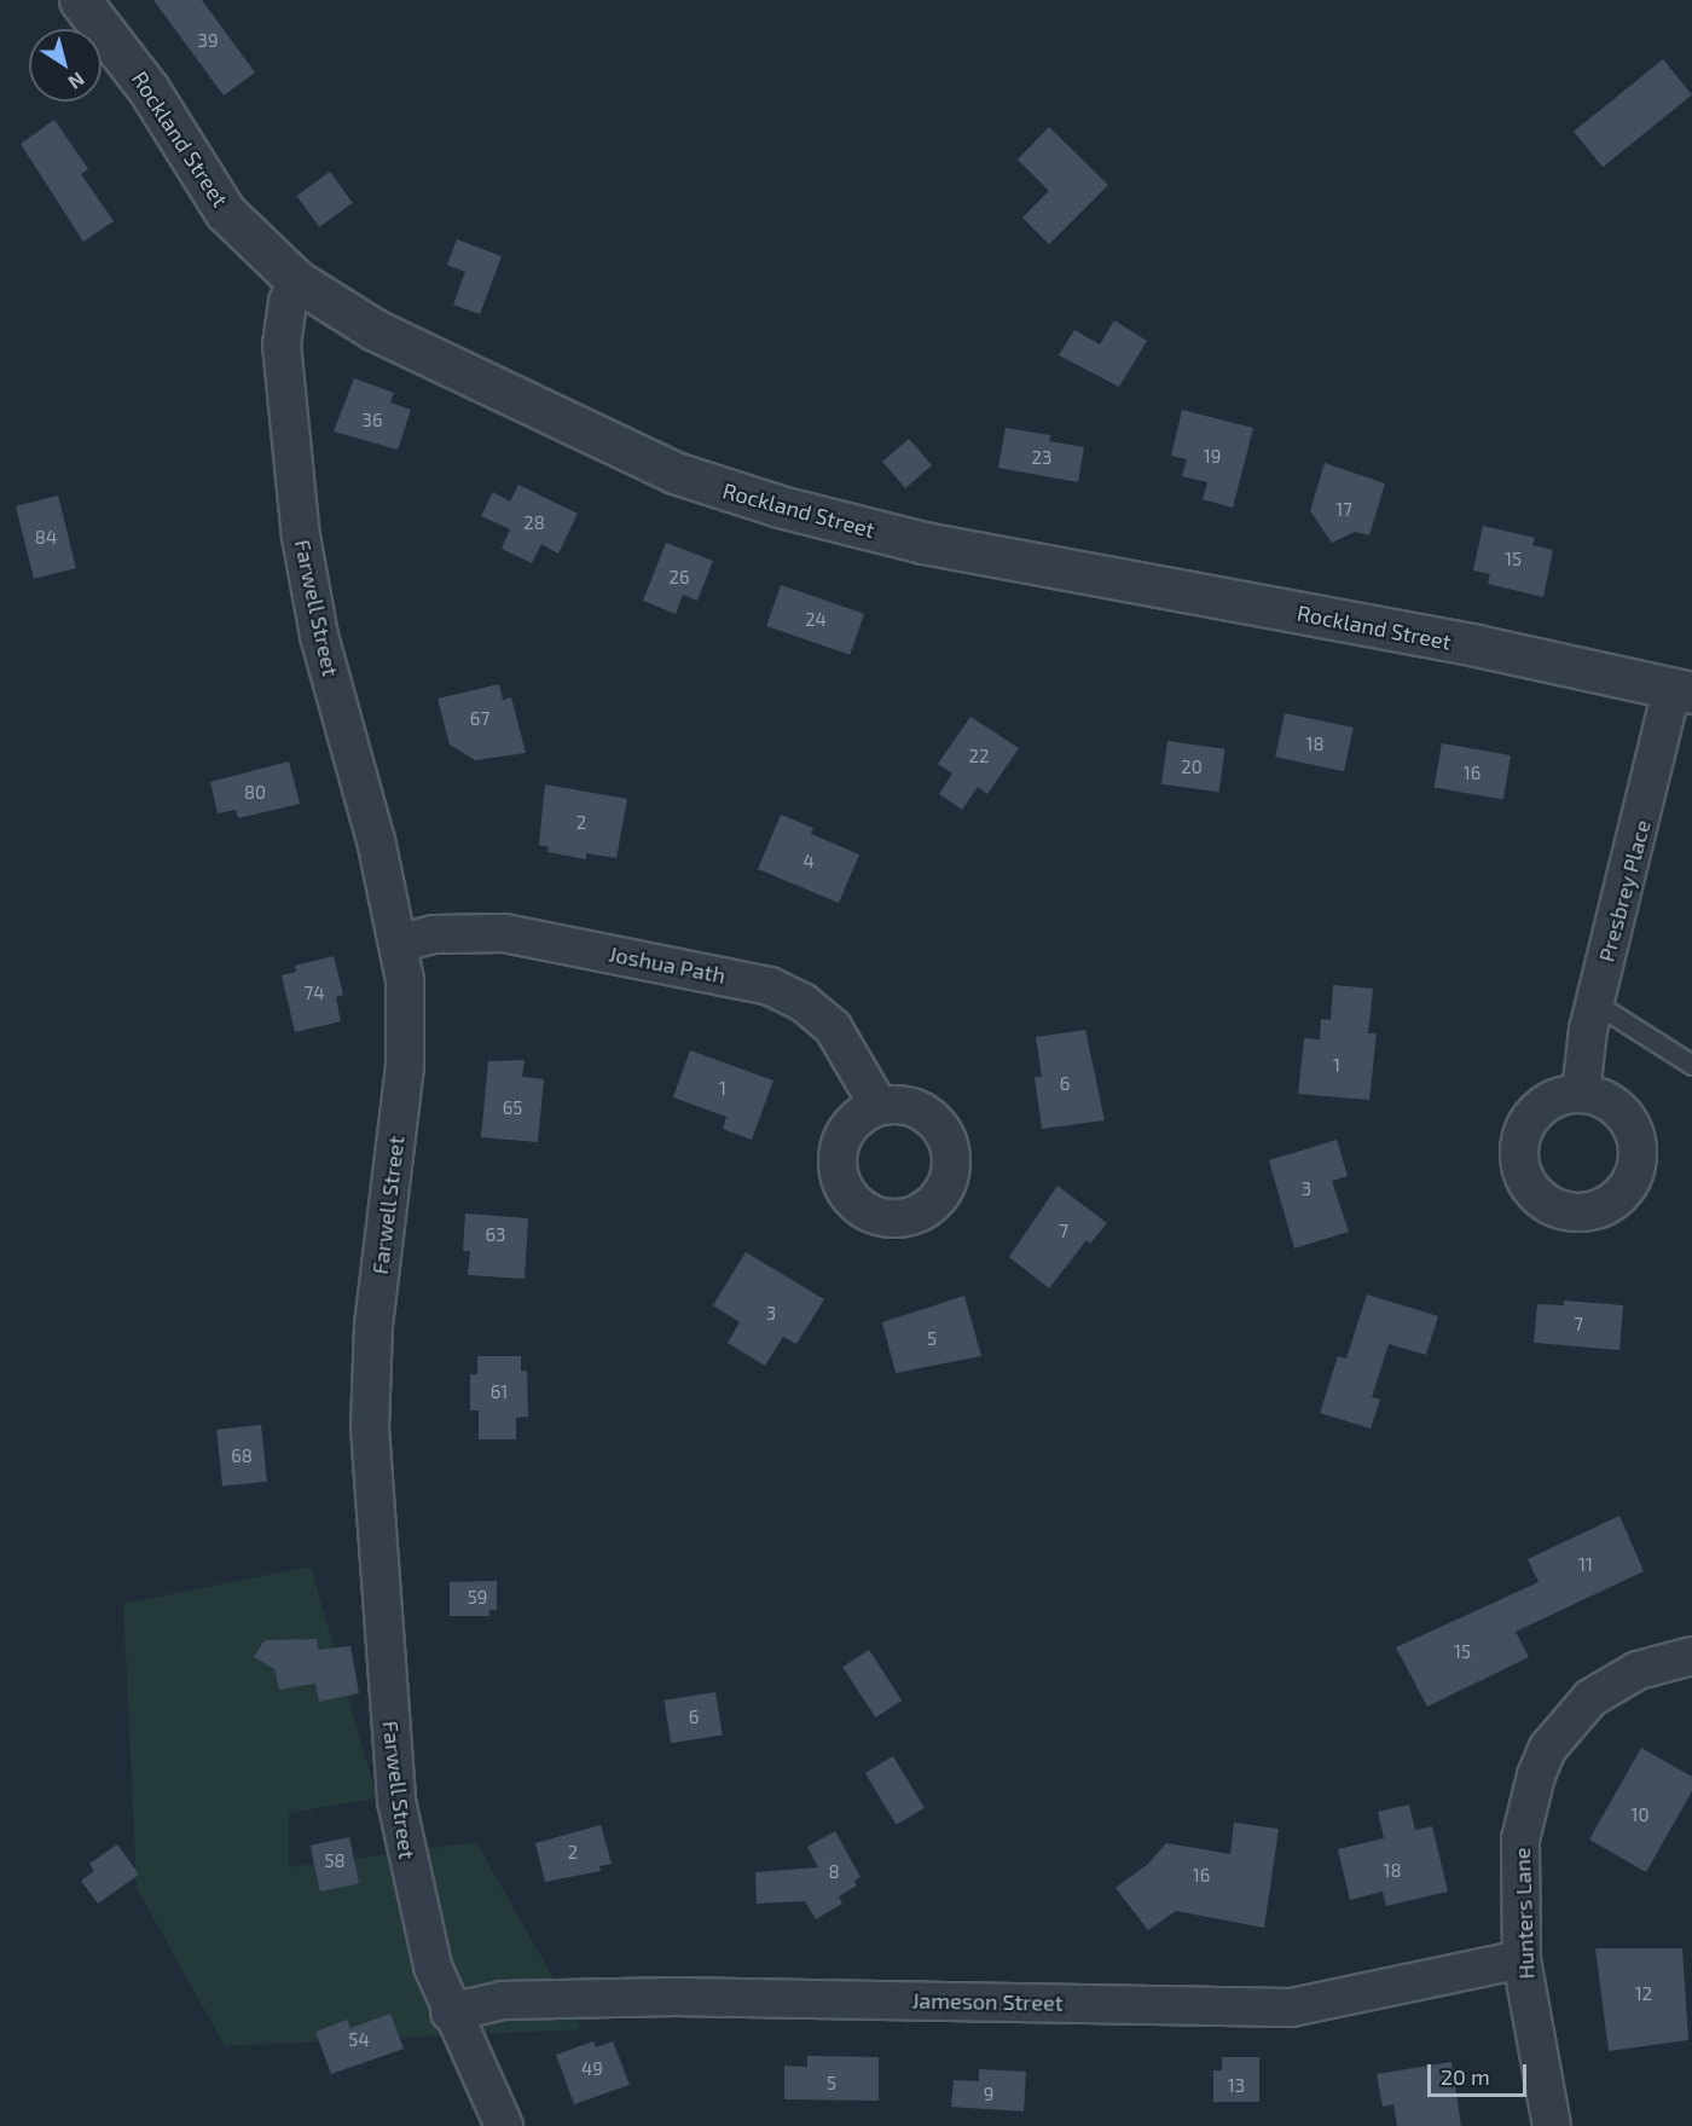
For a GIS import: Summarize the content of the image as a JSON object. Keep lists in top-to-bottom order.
{
  "streets": {
    "street": [
      "Rockland Street",
      "Farwell Street",
      "Presbrey Place",
      "Joshua Path",
      "Hunters Lane",
      "Jameson Street"
    ]
  },
  "crossings": [
    ["Rockland Street", "Farwell Street"],
    ["Rockland Street", "Presbrey Place"],
    ["Farwell Street", "Joshua Path"],
    ["Farwell Street", "Jameson Street"],
    ["Hunters Lane", "Jameson Street"]
  ],
  "house_numbers": [
    "39",
    "36",
    "19",
    "23",
    "17",
    "28",
    "84",
    "15",
    "26",
    "24",
    "67",
    "18",
    "22",
    "20",
    "16",
    "80",
    "2",
    "4",
    "74",
    "1",
    "6",
    "1",
    "65",
    "3",
    "7",
    "63",
    "3",
    "7",
    "5",
    "61",
    "68",
    "11",
    "59",
    "15",
    "6",
    "10",
    "2",
    "58",
    "18",
    "8",
    "16",
    "12",
    "54",
    "49",
    "5",
    "13",
    "9"
  ],
  "scale_bar": "20 m",
  "north": "bottom right"
}
